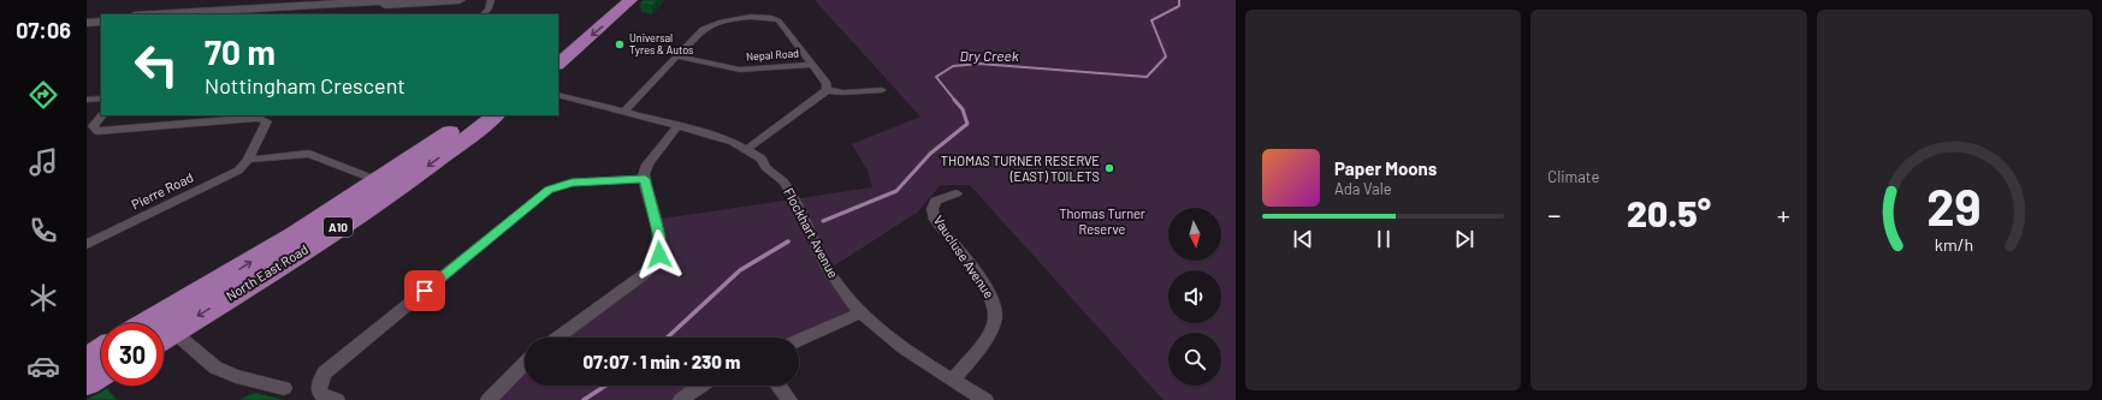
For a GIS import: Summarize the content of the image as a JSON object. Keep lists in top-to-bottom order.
{
  "streets": {
    "highway": ["A10", "North East Road"],
    "street": [
      "Nepal Road",
      "Pierre Road",
      "Flockhart Avenue",
      "Vaucluse Avenue"
    ]
  },
  "crossings": [
    ["Flockhart Avenue", "Vaucluse Avenue"]
  ],
  "water": ["Dry Creek"],
  "parks": ["Thomas Turner Reserve"],
  "places": ["Universal Tyres & Autos", "THOMAS TURNER RESERVE (EAST) TOILETS"],
  "north": "bottom",
  "page": {
    "tabs": "07:06",
    "tile": "Climate",
    "turn": ["70 m", "Nottingham Crescent"],
    "song": ["Paper Moons", "Ada Vale"],
    "heat": ["−", "20.5°", "+"],
    "limit": "30",
    "trip": "07:07 · 1 min · 230 m",
    "gauge": ["29", "km/h"]
  }
}
